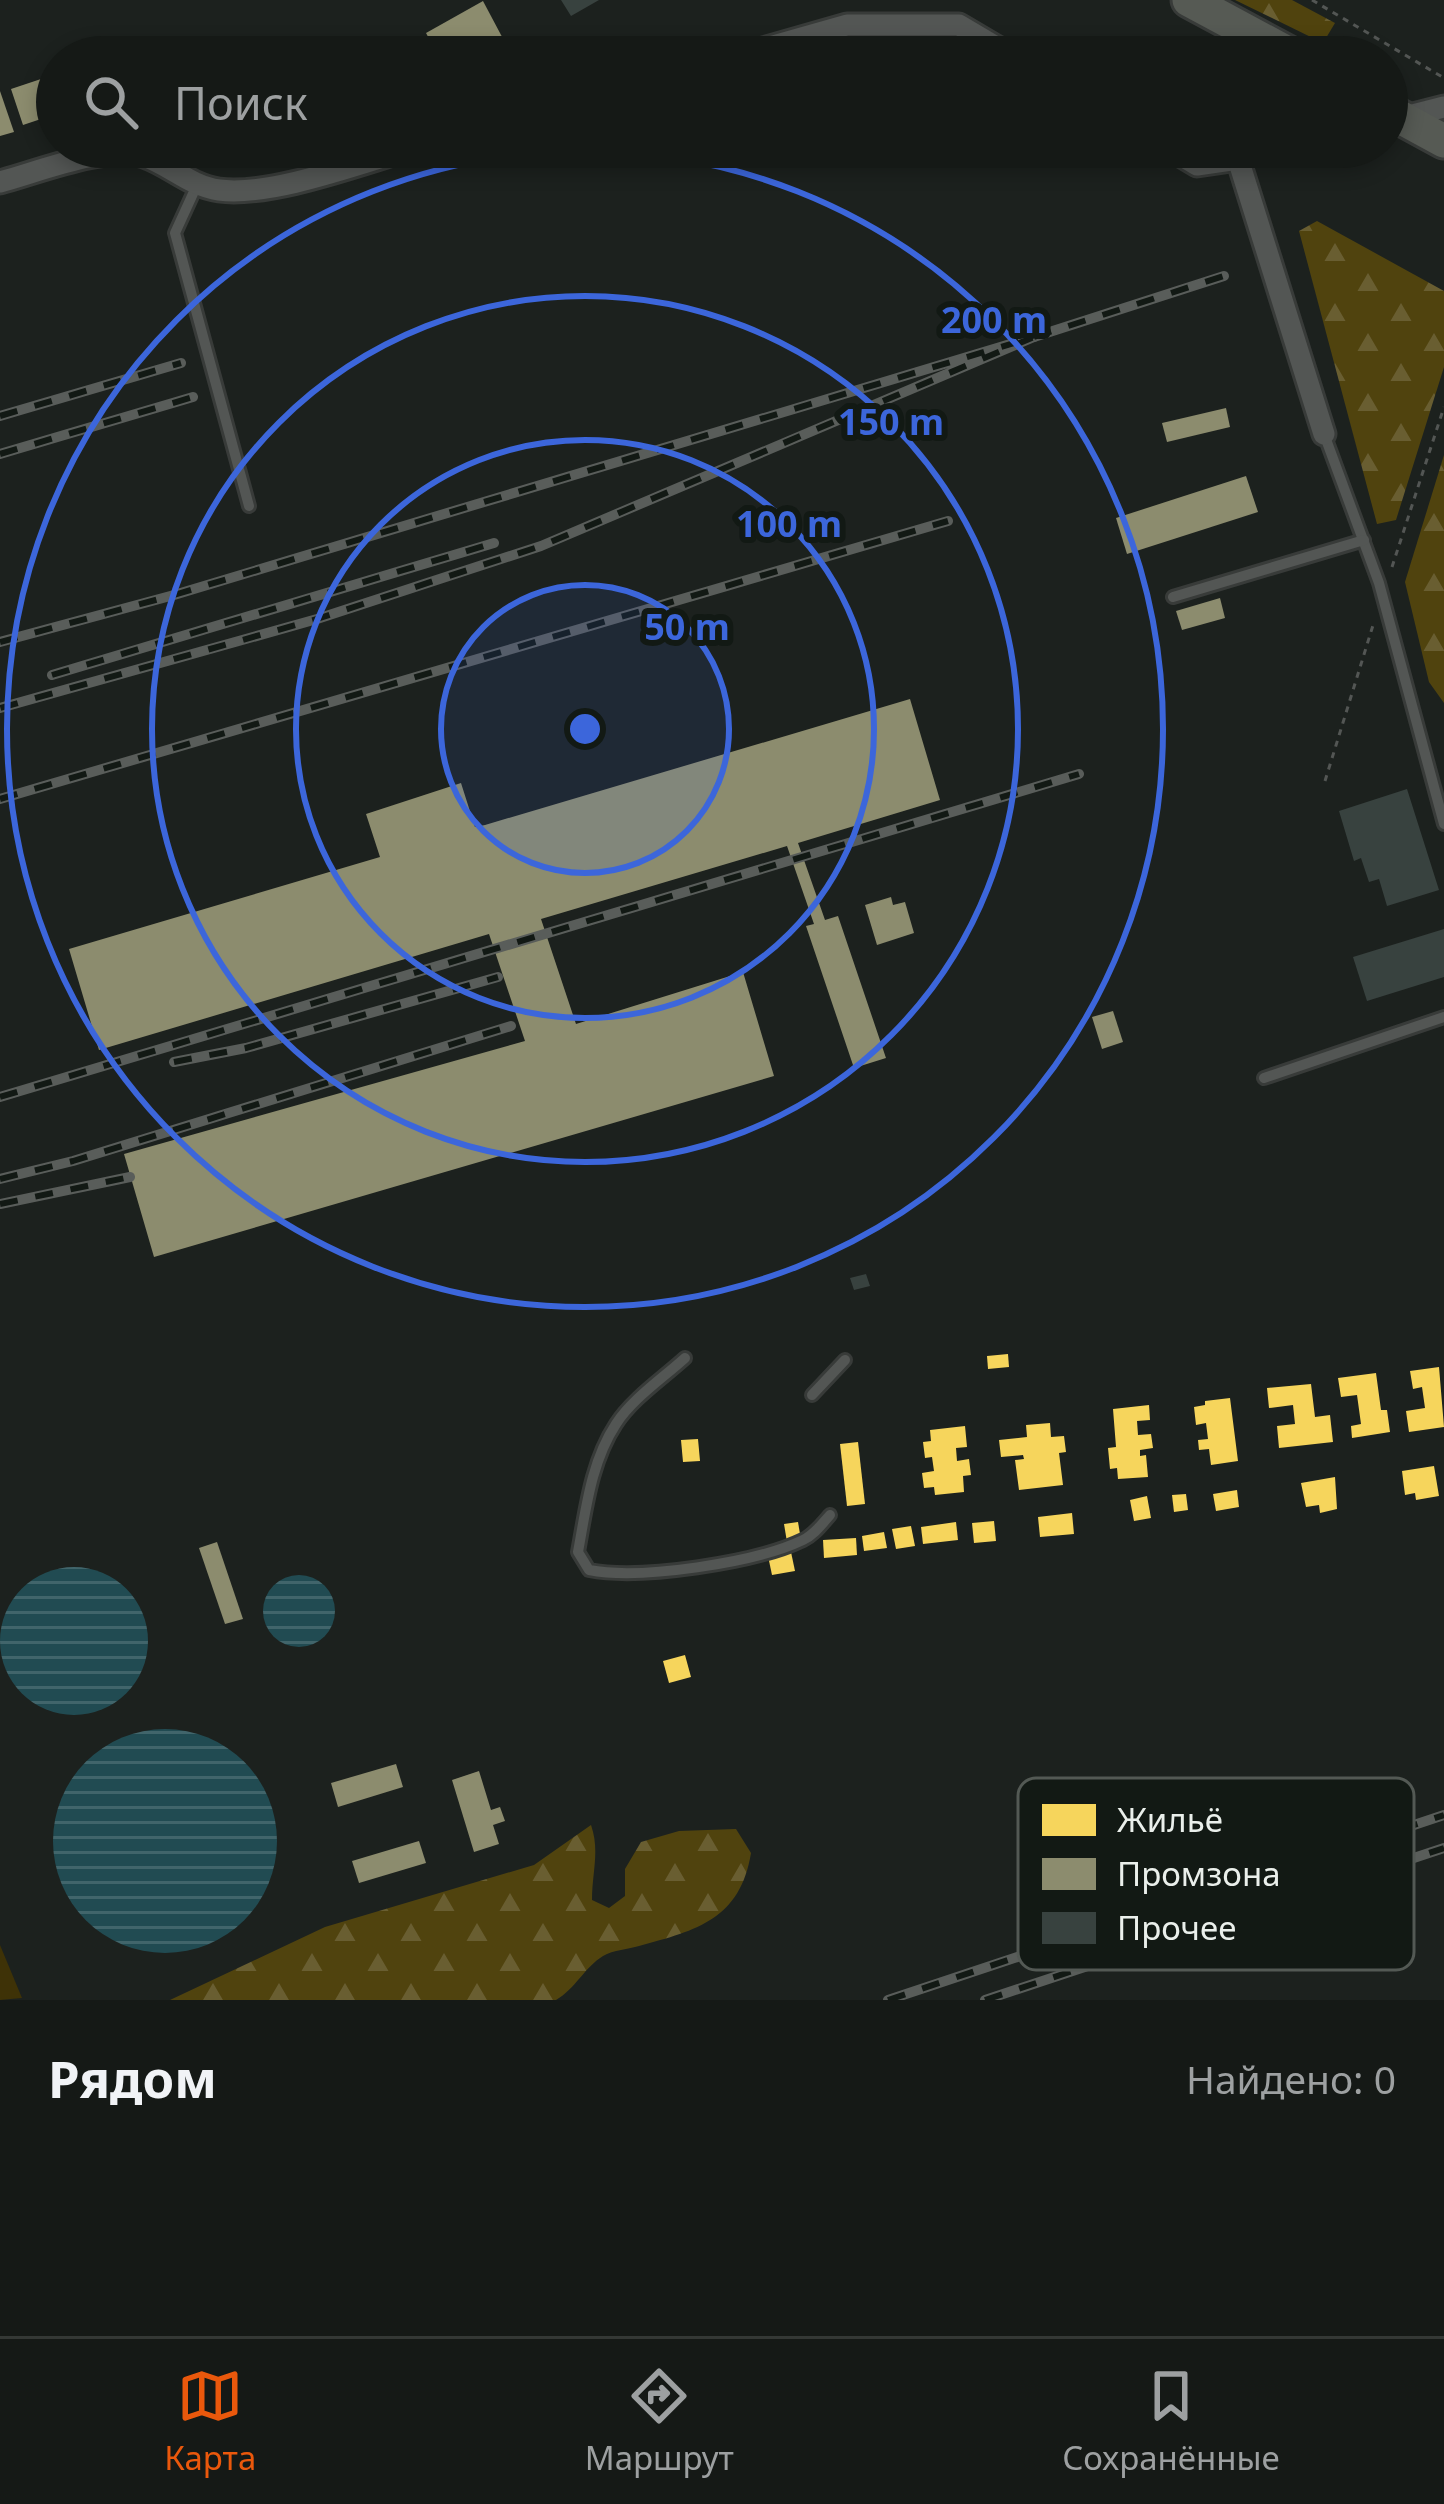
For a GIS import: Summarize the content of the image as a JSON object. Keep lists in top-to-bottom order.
{
  "legend": ["Жильё", "Промзона", "Прочее"],
  "page": {
    "search": "Поиск",
    "heading": ["Рядом", "Найдено: 0"],
    "nav": ["Карта", "Маршрут", "Сохранённые"]
  },
  "rings": [
    "200 m",
    "150 m",
    "100 m",
    "50 m"
  ]
}
